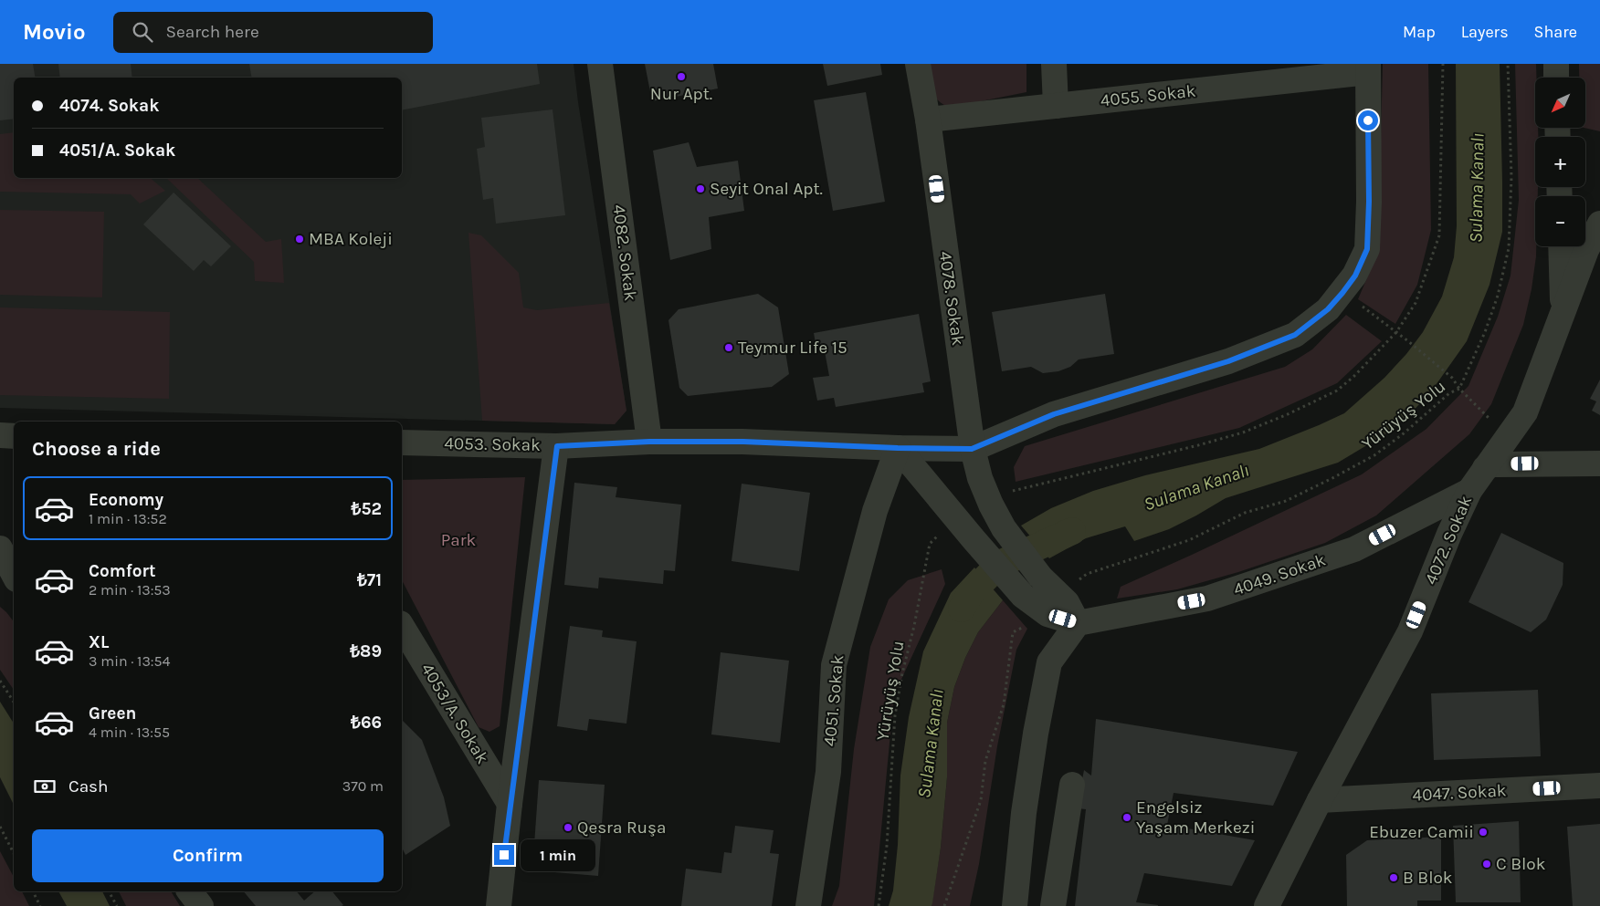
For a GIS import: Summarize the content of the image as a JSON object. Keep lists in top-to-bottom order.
{
  "streets": {
    "street": [
      "4055. Sokak",
      "4082. Sokak",
      "4078. Sokak",
      "4053. Sokak",
      "4072. Sokak",
      "4049. Sokak",
      "4051. Sokak",
      "4053/A. Sokak",
      "4047. Sokak"
    ],
    "path": ["Yürüyüş Yolu"]
  },
  "crossings": [
    ["4055. Sokak", "4078. Sokak"],
    ["4055. Sokak", "4053. Sokak"],
    ["4082. Sokak", "4053. Sokak"],
    ["4078. Sokak", "Yürüyüş Yolu"],
    ["4078. Sokak", "4053. Sokak"],
    ["4053. Sokak", "4051. Sokak"],
    ["4072. Sokak", "4049. Sokak"],
    ["4072. Sokak", "4047. Sokak"]
  ],
  "water": ["Sulama Kanalı"],
  "parks": ["Park"],
  "places": [
    "Nur Apt.",
    "Seyit Onal Apt.",
    "MBA Koleji",
    "Teymur Life 15",
    "Engelsiz Yaşam Merkezi",
    "Qesra Ruşa",
    "Ebuzer Camii",
    "C Blok",
    "B Blok"
  ],
  "north": "bottom left",
  "page": {
    "header": "Movio",
    "search": "Search here",
    "nav": ["Map", "Layers", "Share"],
    "map_buttons": ["+", "−"],
    "banner": ["4074. Sokak", "4051/A. Sokak"],
    "heading": "Choose a ride",
    "list": [
      {
        "name": "Economy",
        "note": "1 min · 13:52",
        "value": "₺52"
      },
      {
        "name": "Comfort",
        "note": "2 min · 13:53",
        "value": "₺71"
      },
      {
        "name": "XL",
        "note": "3 min · 13:54",
        "value": "₺89"
      },
      {
        "name": "Green",
        "note": "4 min · 13:55",
        "value": "₺66"
      }
    ],
    "pay": ["Cash", "370 m"],
    "buttons": "Confirm",
    "bubble": "1 min"
  }
}
